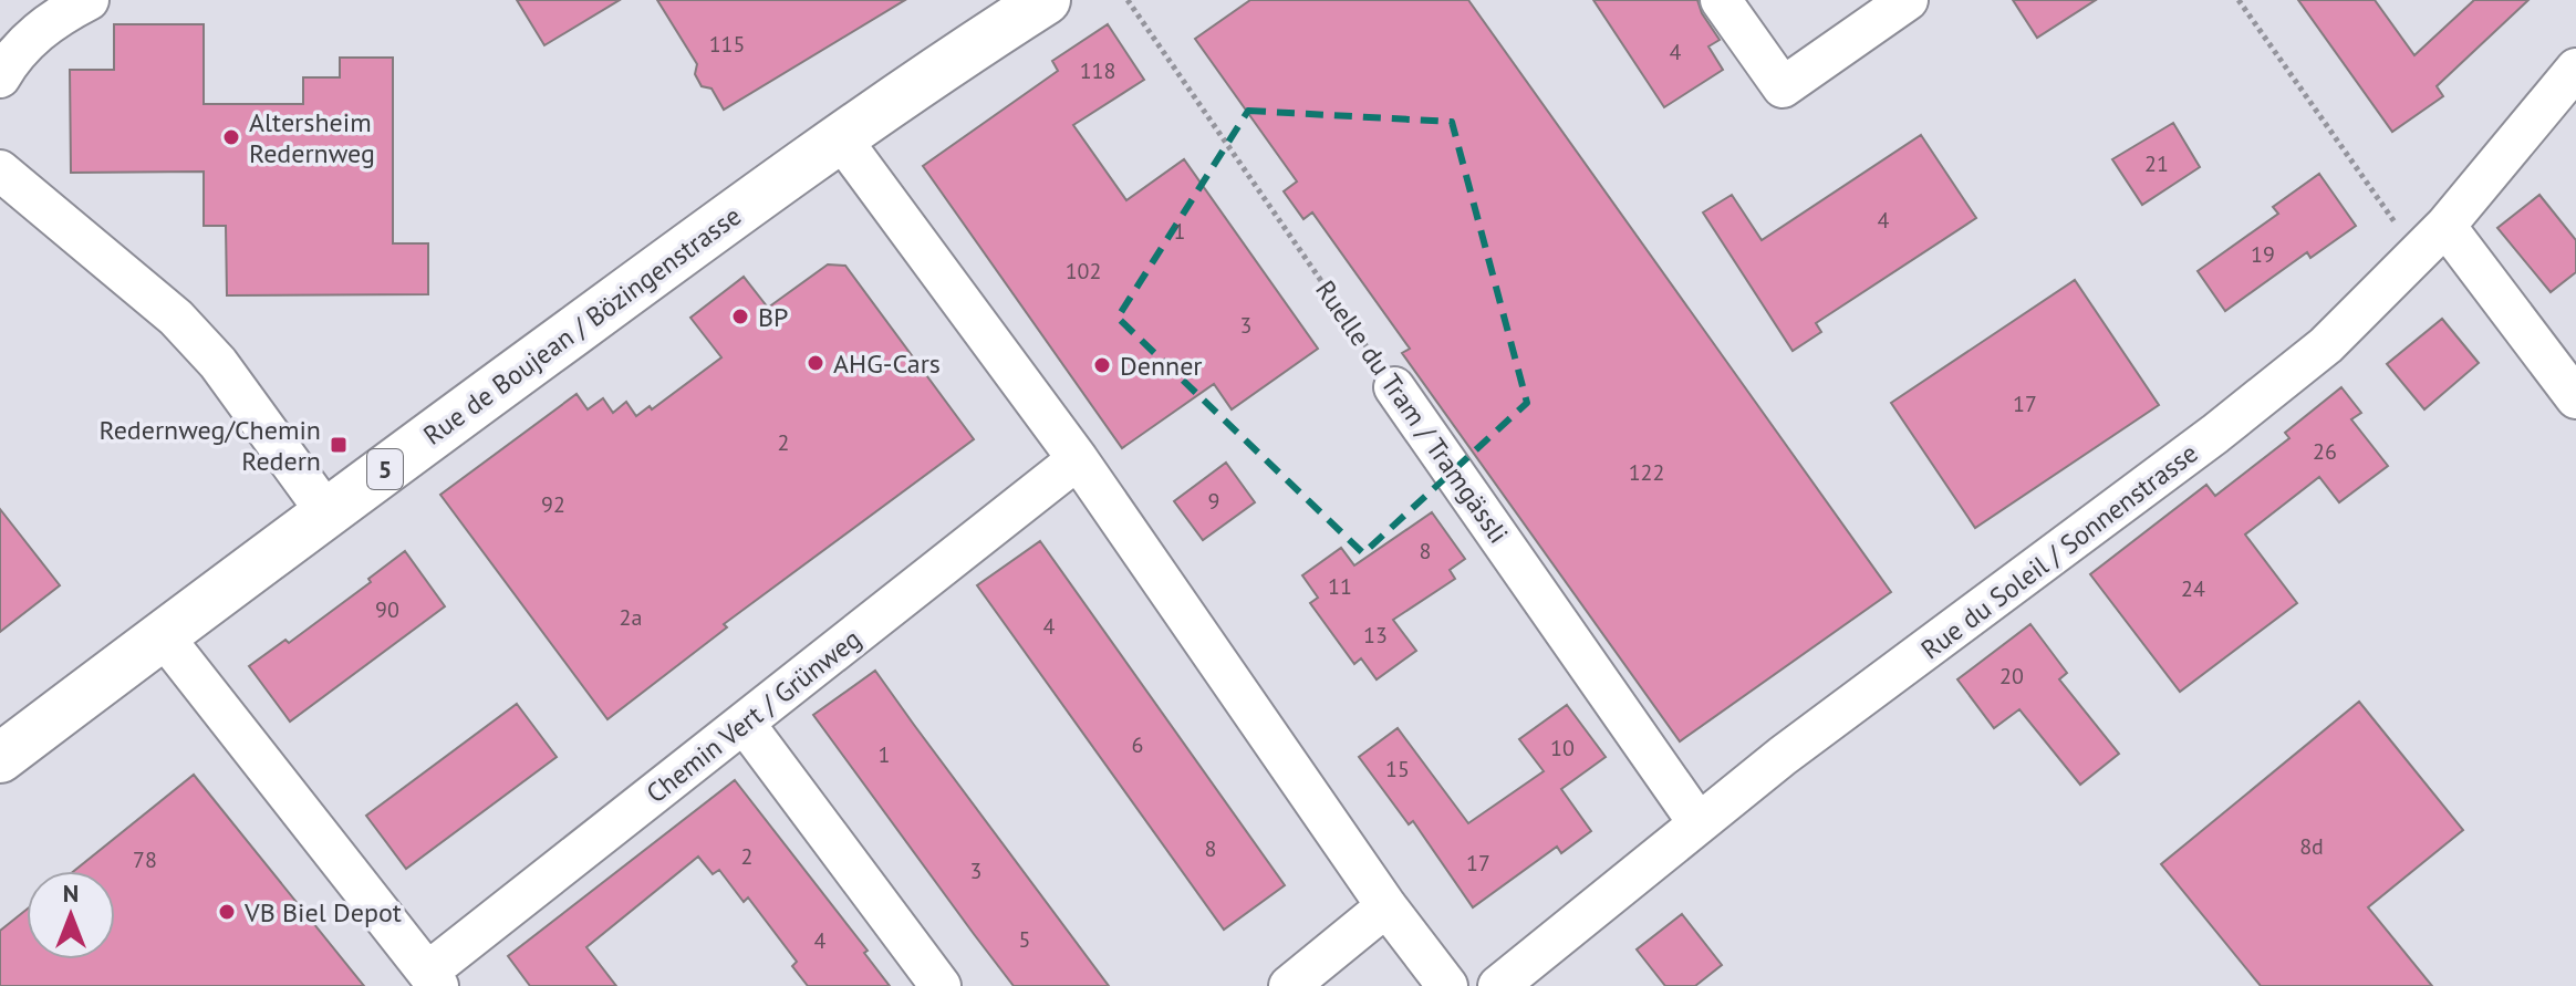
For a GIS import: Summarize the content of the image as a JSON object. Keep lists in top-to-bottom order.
{
  "streets": {
    "main road": ["Rue de Boujean / Bözingenstrasse", "5"],
    "street": ["Ruelle du Tram / Tramgässli", "Rue du Soleil / Sonnenstrasse", "Chemin Vert / Grünweg"]
  },
  "crossings": [
    ["Ruelle du Tram / Tramgässli", "Rue du Soleil / Sonnenstrasse"]
  ],
  "places": {
    "other": [
      "Altersheim Redernweg",
      "BP",
      "AHG-Cars",
      "Denner",
      "VB Biel Depot"
    ],
    "transit": ["Redernweg/Chemin Redern"]
  },
  "house_numbers": [
    "115",
    "4",
    "118",
    "21",
    "4",
    "1",
    "19",
    "102",
    "3",
    "17",
    "2",
    "26",
    "122",
    "9",
    "92",
    "8",
    "11",
    "24",
    "90",
    "2a",
    "4",
    "13",
    "20",
    "6",
    "10",
    "1",
    "15",
    "8d",
    "8",
    "2",
    "78",
    "17",
    "3",
    "5",
    "4"
  ],
  "north": "top"
}
